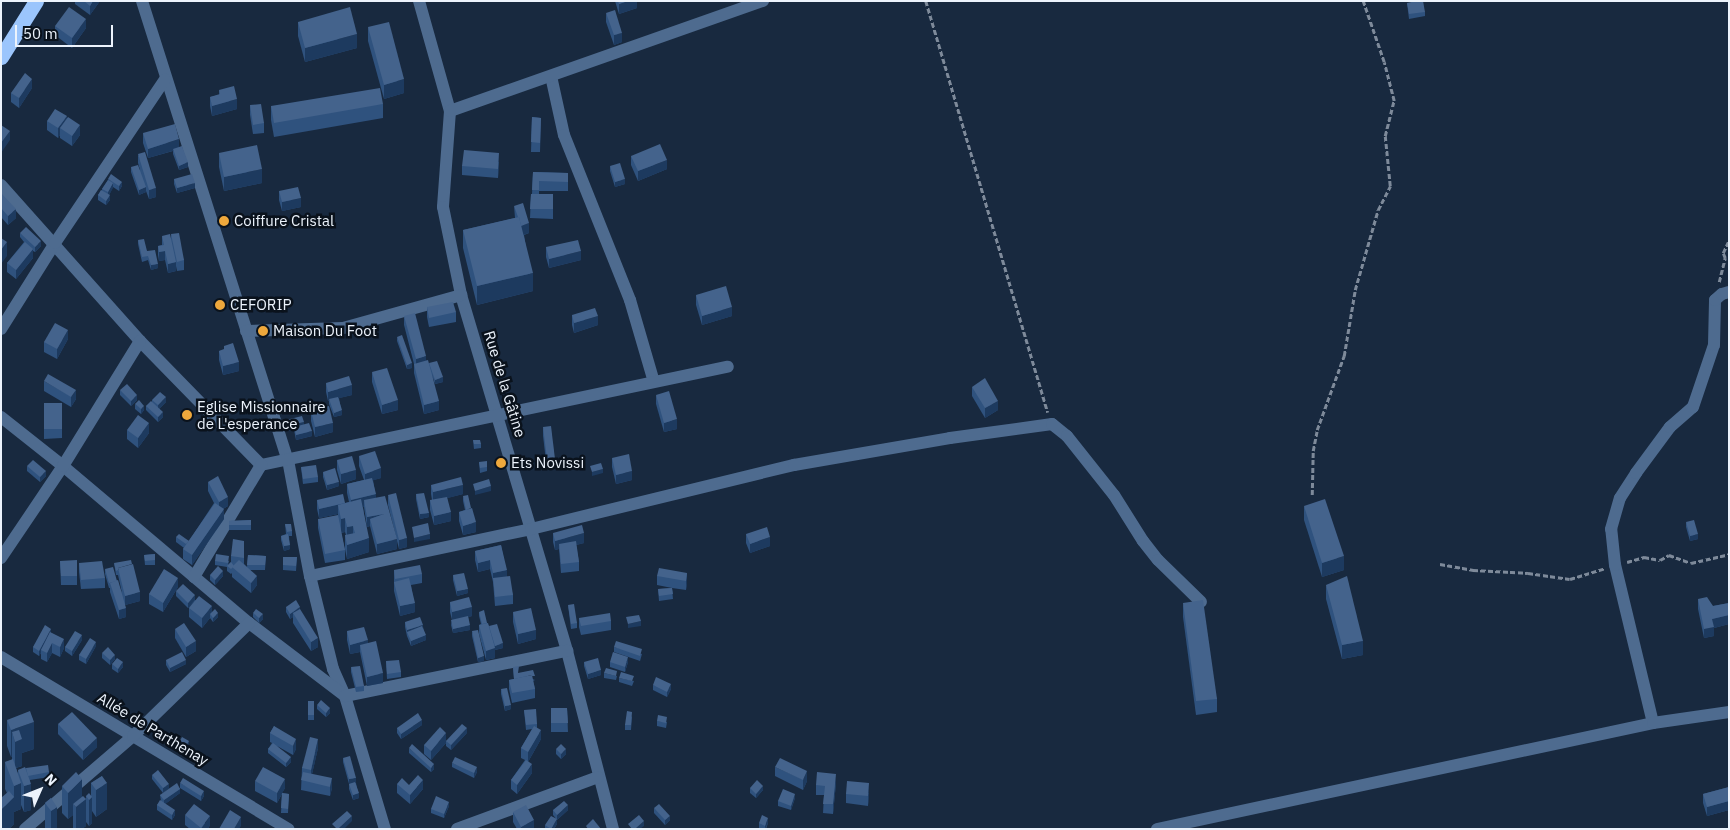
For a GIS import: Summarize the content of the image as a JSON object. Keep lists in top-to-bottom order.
{
  "streets": {
    "street": ["Rue de la Gâtine", "Allée de Parthenay"]
  },
  "places": [
    "Coiffure Cristal",
    "CEFORIP",
    "Maison Du Foot",
    "Eglise Missionnaire de L'esperance",
    "Ets Novissi"
  ],
  "scale_bar": "50 m",
  "north": "top right"
}
